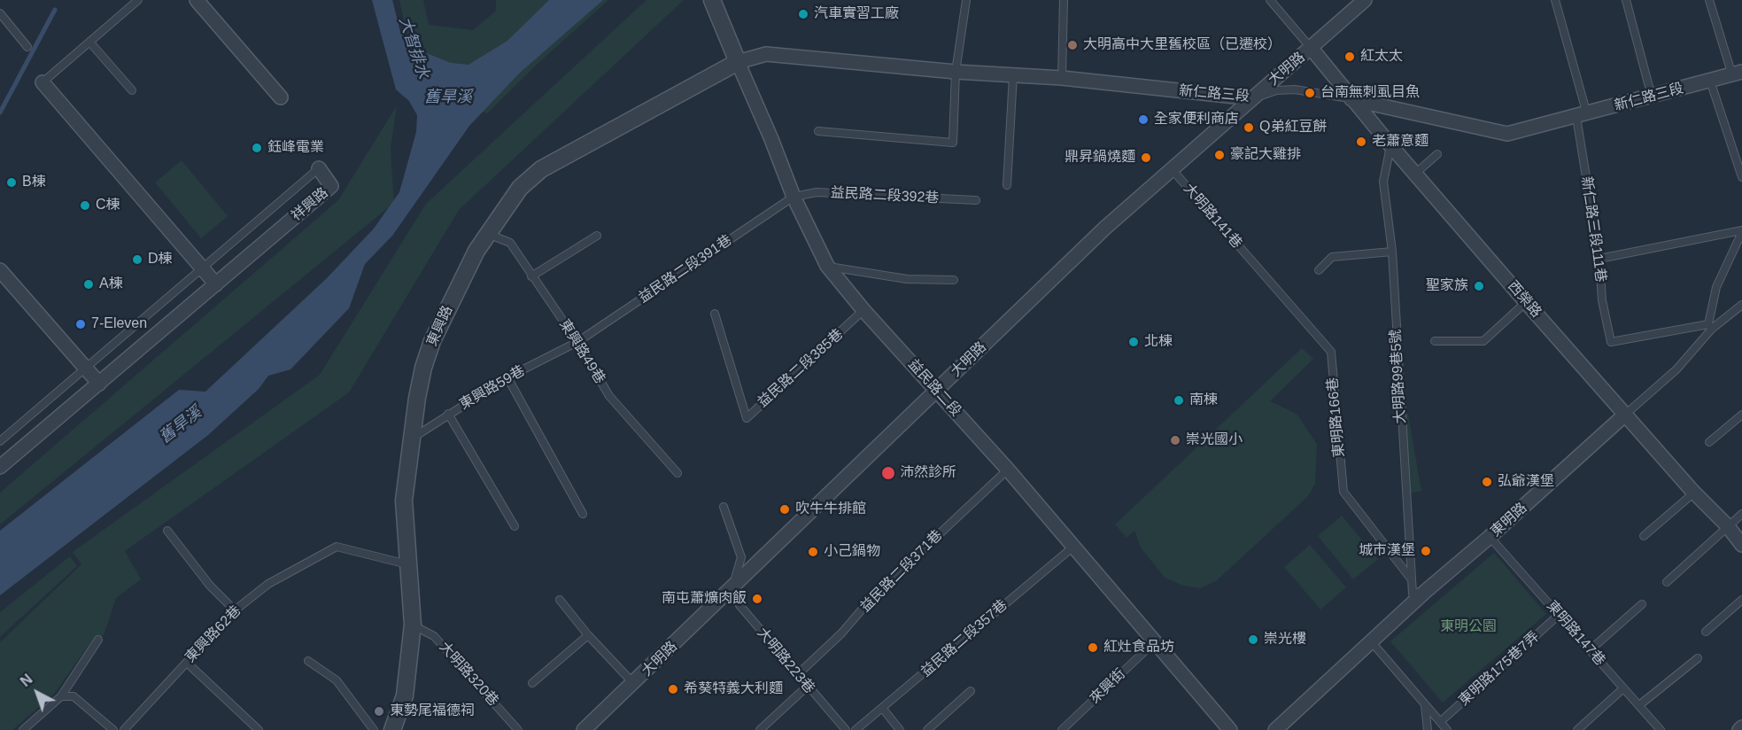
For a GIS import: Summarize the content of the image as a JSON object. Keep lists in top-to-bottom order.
{
  "streets": {
    "street": [
      "大明路",
      "新仁路三段",
      "祥興路",
      "西榮路",
      "東興路",
      "益民路二段",
      "東明路"
    ],
    "lane": [
      "益民路二段392巷",
      "大明路141巷",
      "新仁路三段111巷",
      "益民路二段391巷",
      "東興路49巷",
      "益民路二段385巷",
      "大明路99巷5號",
      "東興路59巷",
      "東明路166巷",
      "益民路二段371巷",
      "東明路147巷",
      "東興路62巷",
      "益民路二段357巷",
      "大明路223巷",
      "東明路175巷7弄",
      "大明路320巷",
      "來興街"
    ]
  },
  "crossings": [
    ["大明路", "新仁路三段"],
    ["大明路", "大明路141巷"],
    ["大明路", "西榮路"],
    ["大明路", "益民路二段"],
    ["大明路", "大明路223巷"],
    ["新仁路三段", "新仁路三段111巷"],
    ["新仁路三段", "西榮路"],
    ["新仁路三段", "東興路"],
    ["新仁路三段", "益民路二段"],
    ["益民路二段392巷", "益民路二段391巷"],
    ["益民路二段392巷", "益民路二段"],
    ["大明路141巷", "東明路166巷"],
    ["新仁路三段111巷", "東明路"],
    ["益民路二段391巷", "東興路49巷"],
    ["益民路二段391巷", "東興路59巷"],
    ["益民路二段391巷", "益民路二段"],
    ["西榮路", "大明路99巷5號"],
    ["西榮路", "東明路"],
    ["東興路", "東興路49巷"],
    ["東興路", "東興路59巷"],
    ["東興路", "益民路二段"],
    ["東興路", "東興路62巷"],
    ["東興路", "大明路320巷"],
    ["東興路49巷", "東興路59巷"],
    ["益民路二段385巷", "益民路二段"],
    ["大明路99巷5號", "東明路166巷"],
    ["益民路二段", "益民路二段371巷"],
    ["益民路二段", "益民路二段357巷"],
    ["益民路二段", "來興街"],
    ["東明路", "東明路147巷"],
    ["益民路二段371巷", "大明路223巷"],
    ["東明路147巷", "東明路175巷7弄"]
  ],
  "water": ["大智排水", "舊旱溪"],
  "parks": ["東明公園"],
  "places": [
    "汽車實習工廠",
    "大明高中大里舊校區（已遷校）",
    "紅太太",
    "台南無刺虱目魚",
    "全家便利商店",
    "Q弟紅豆餅",
    "老蕭意麵",
    "鈺峰電業",
    "豪記大雞排",
    "鼎昇鍋燒麵",
    "B棟",
    "C棟",
    "D棟",
    "A棟",
    "聖家族",
    "7-Eleven",
    "北棟",
    "南棟",
    "崇光國小",
    "沛然診所",
    "弘爺漢堡",
    "吹牛牛排館",
    "城市漢堡",
    "小己鍋物",
    "南屯蕭爌肉飯",
    "崇光樓",
    "紅灶食品坊",
    "希葵特義大利麵",
    "東勢尾福德祠"
  ],
  "north": "top left"
}
